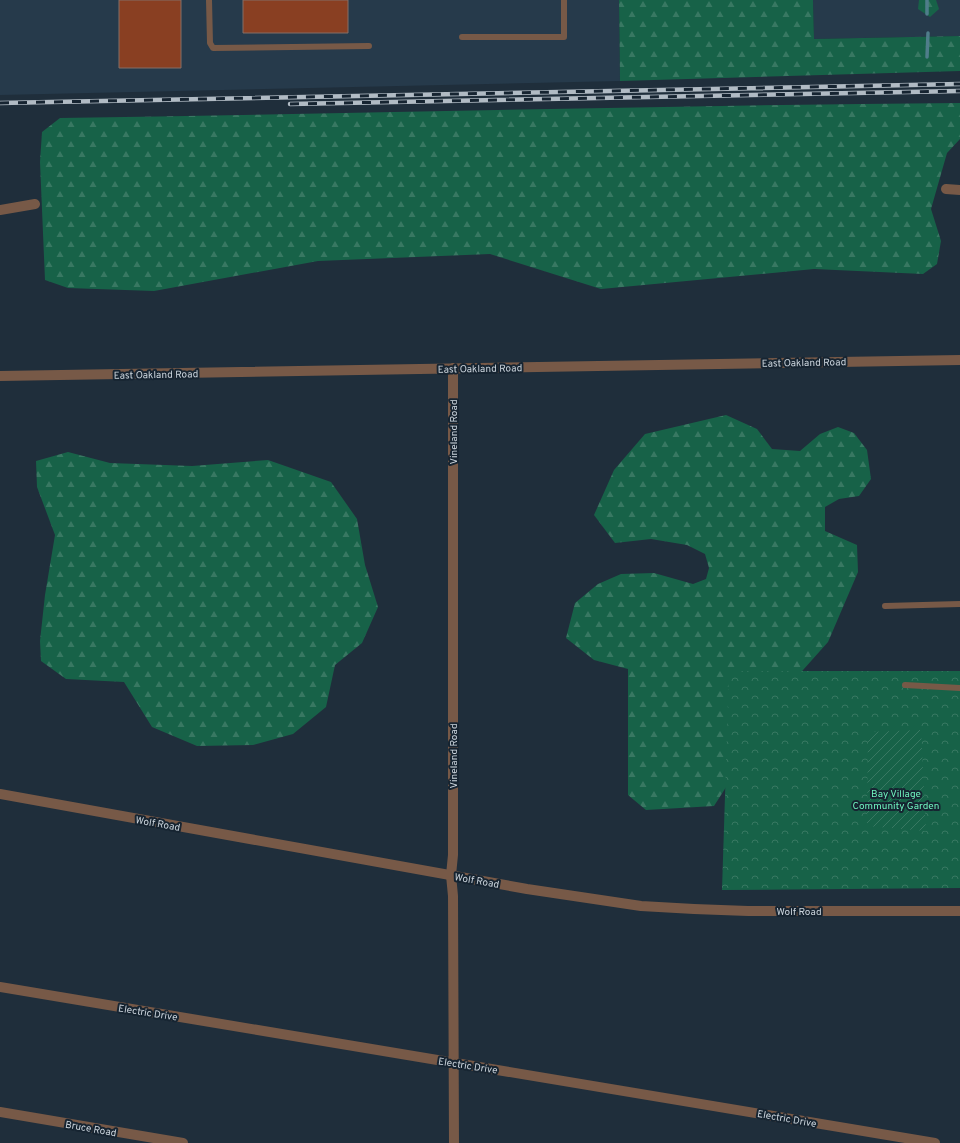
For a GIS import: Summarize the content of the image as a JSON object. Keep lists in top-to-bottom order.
{
  "streets": {
    "street": [
      "East Oakland Road",
      "Vineland Road",
      "Wolf Road",
      "Electric Drive",
      "Bruce Road"
    ]
  },
  "crossings": [
    ["East Oakland Road", "Vineland Road"],
    ["Vineland Road", "Wolf Road"],
    ["Vineland Road", "Electric Drive"]
  ],
  "parks": ["Bay Village Community Garden"]
}
